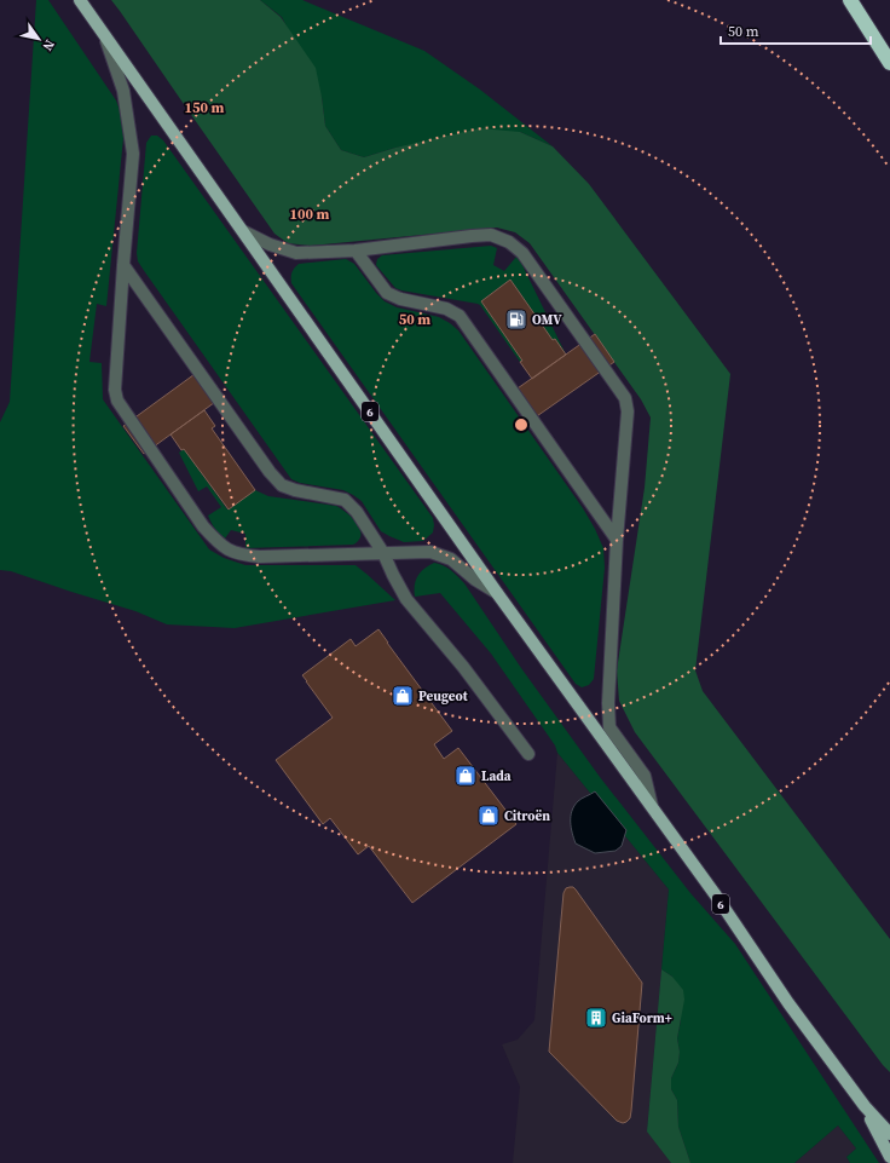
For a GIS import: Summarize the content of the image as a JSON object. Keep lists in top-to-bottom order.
{
  "streets": {
    "main road": ["6"]
  },
  "places": {
    "fuel station": ["OMV"],
    "shop": ["Peugeot", "Lada", "Citroën"],
    "building": ["GiaForm+"]
  },
  "scale_bar": "50 m",
  "north": "bottom right",
  "rings": ["150 m", "100 m", "50 m"]
}
